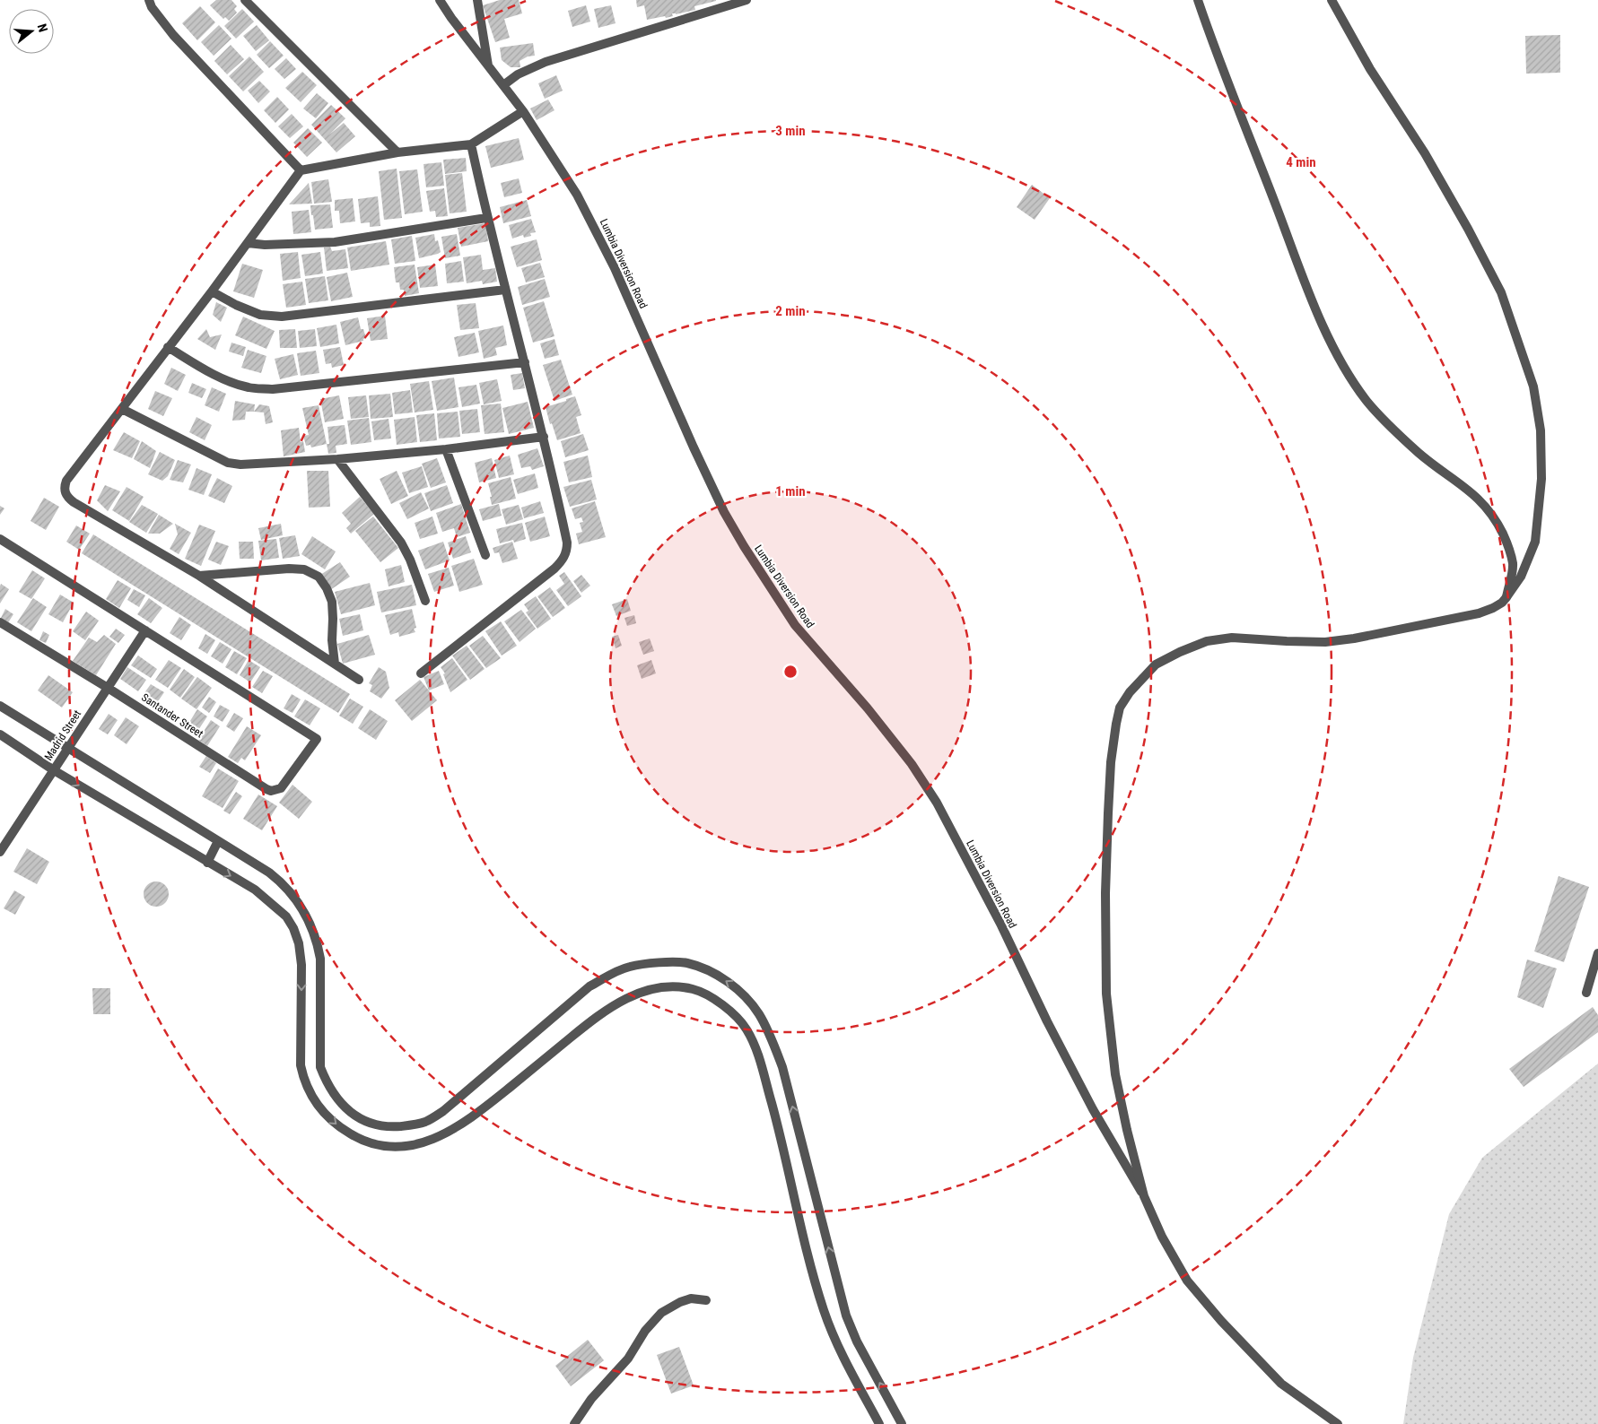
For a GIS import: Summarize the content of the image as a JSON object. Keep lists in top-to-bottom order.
{
  "streets": {
    "street": ["Lumbia Diversion Road", "Santander Street", "Madrid Street"]
  },
  "crossings": [
    ["Santander Street", "Madrid Street"]
  ],
  "north": "right",
  "rings": [
    "3 min",
    "4 min",
    "2 min",
    "1 min"
  ]
}
